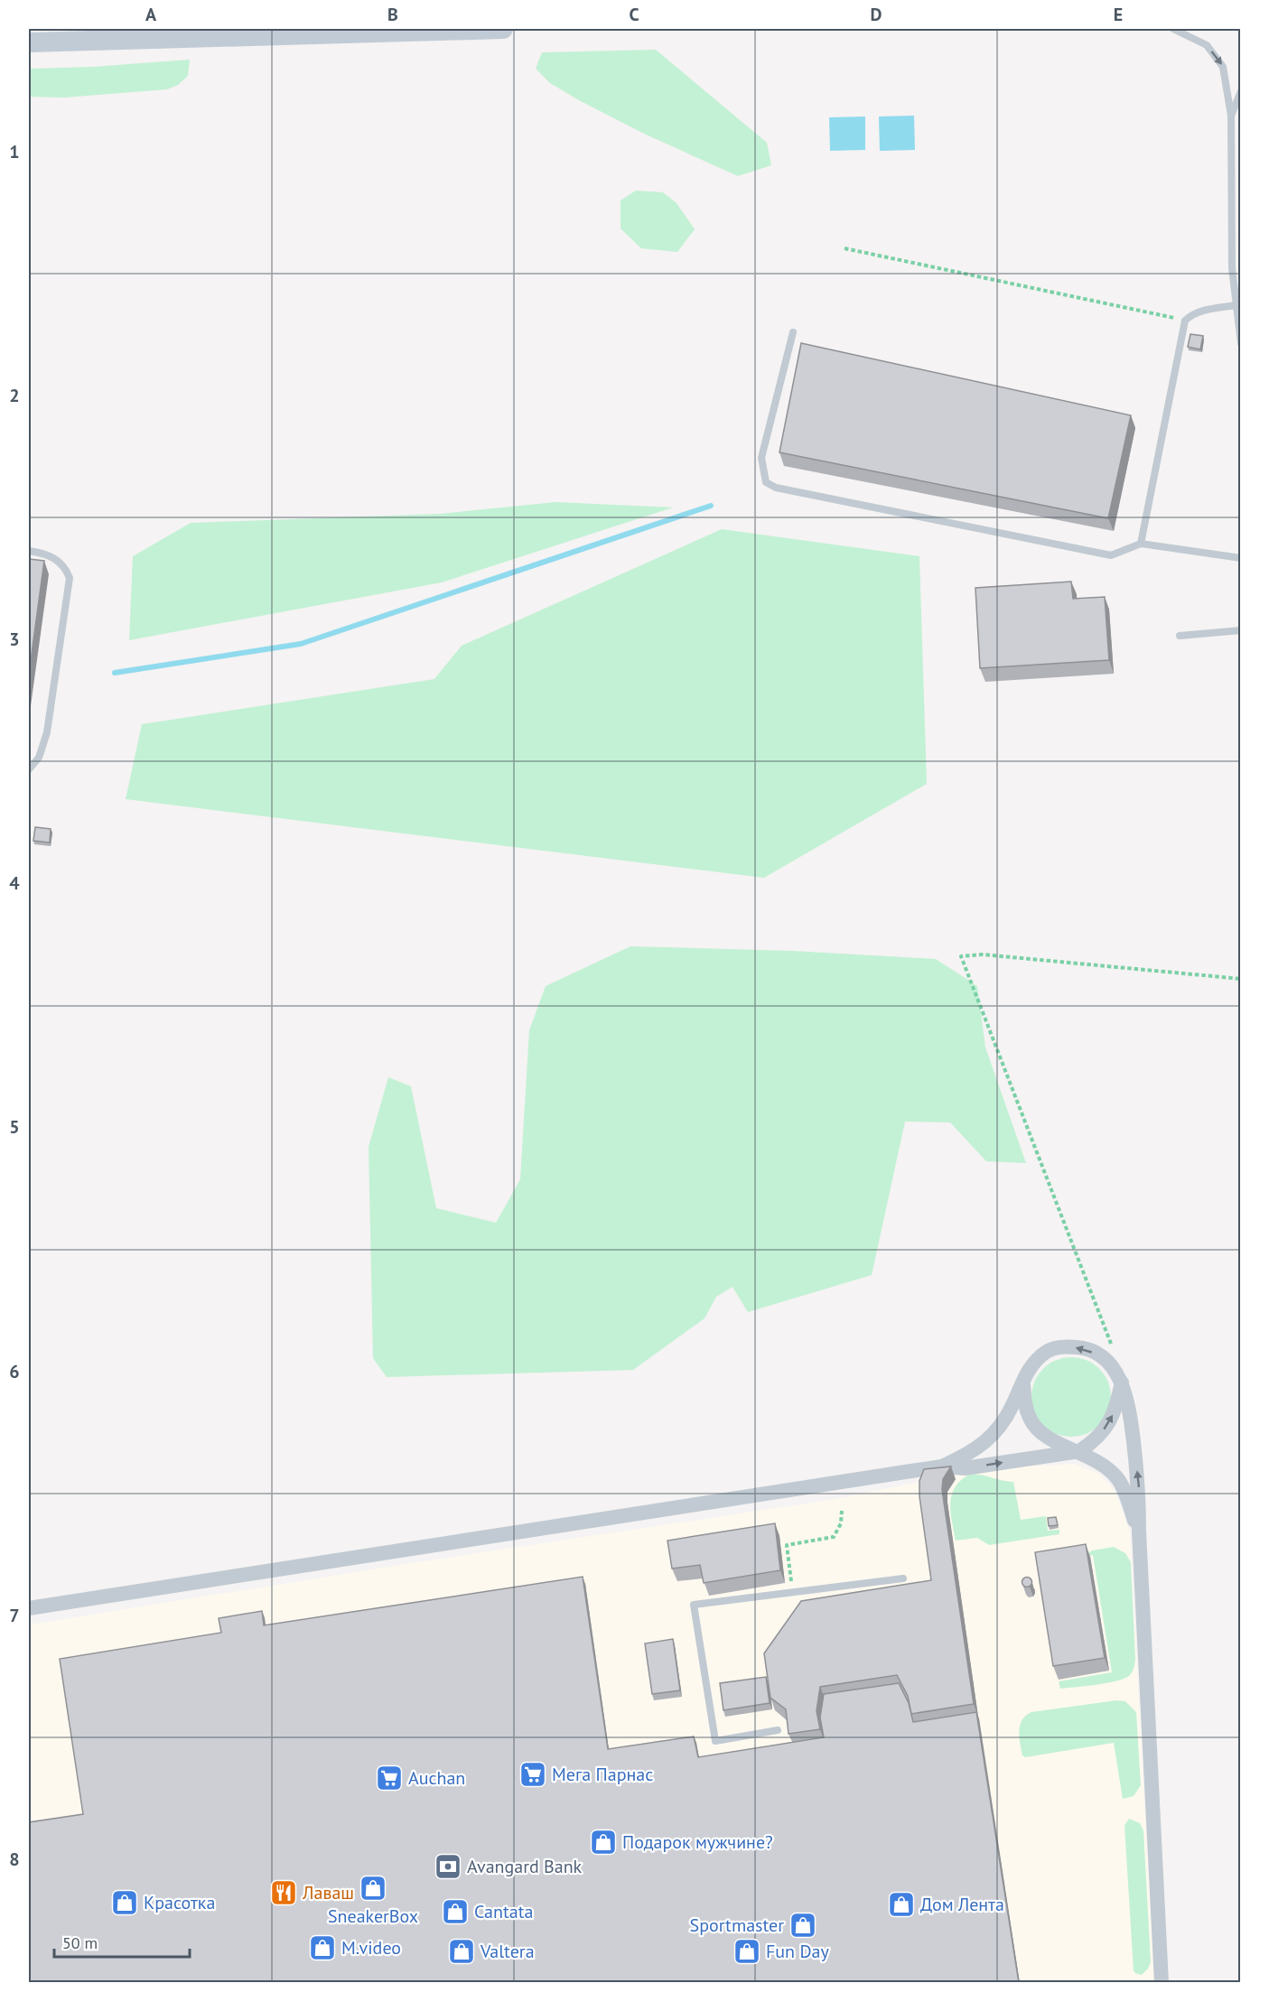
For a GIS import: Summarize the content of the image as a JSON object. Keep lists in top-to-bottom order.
{
  "places": {
    "supermarket": ["Мега Парнас", "Auchan"],
    "shop": [
      "Подарок мужчине?",
      "SneakerBox",
      "Красотка",
      "Дом Лента",
      "Cantata",
      "Sportmaster",
      "M.video",
      "Valtera",
      "Fun Day"
    ],
    "bank": ["Avangard Bank"],
    "restaurant": ["Лаваш"]
  },
  "scale_bar": "50 m",
  "grid": {
    "columns": [
      "A",
      "B",
      "C",
      "D",
      "E"
    ],
    "rows": [
      "1",
      "2",
      "3",
      "4",
      "5",
      "6",
      "7",
      "8"
    ]
  }
}
